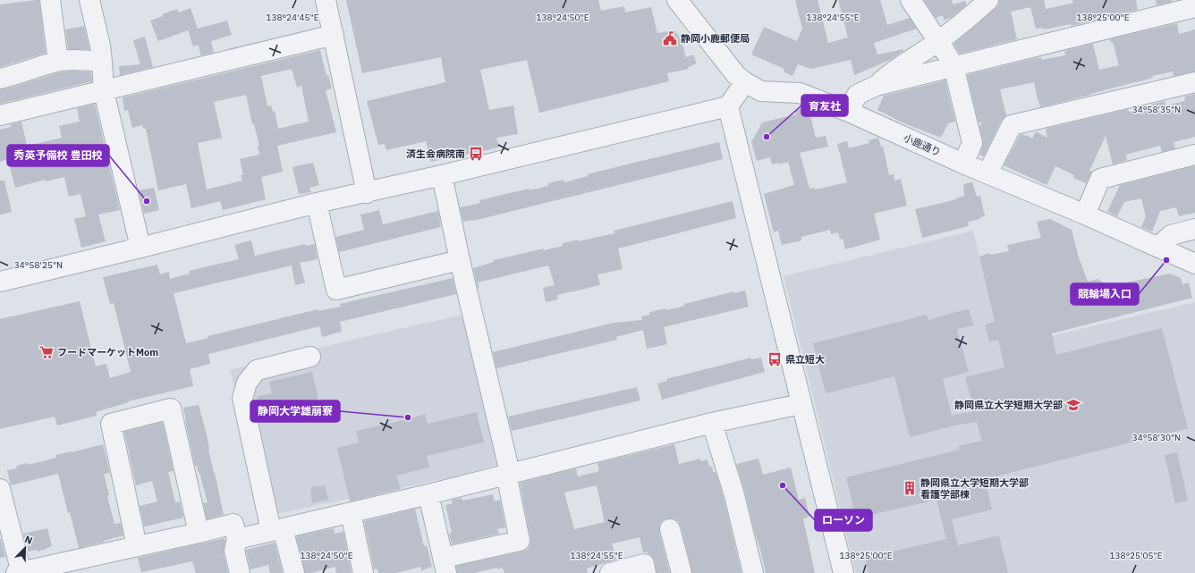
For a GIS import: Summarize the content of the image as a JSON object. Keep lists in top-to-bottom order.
{
  "streets": {
    "street": ["小鹿通り"]
  },
  "places": {
    "public building": ["静岡小鹿郵便局"],
    "other": [
      "育友社",
      "秀英予備校 豊田校",
      "競輪場入口",
      "静岡大学雄萠寮",
      "ローソン"
    ],
    "bus stop": ["済生会病院南", "県立短大"],
    "supermarket": ["フードマーケットMom"],
    "school or university": ["静岡県立大学短期大学部"],
    "building": ["静岡県立大学短期大学部 看護学部棟"]
  },
  "north": "top right",
  "coordinates": [
    "138°24'45\"E",
    "138°24'50\"E",
    "138°24'55\"E",
    "138°25'00\"E",
    "34°58'35\"N",
    "34°58'25\"N",
    "34°58'30\"N",
    "138°25'05\"E"
  ]
}
